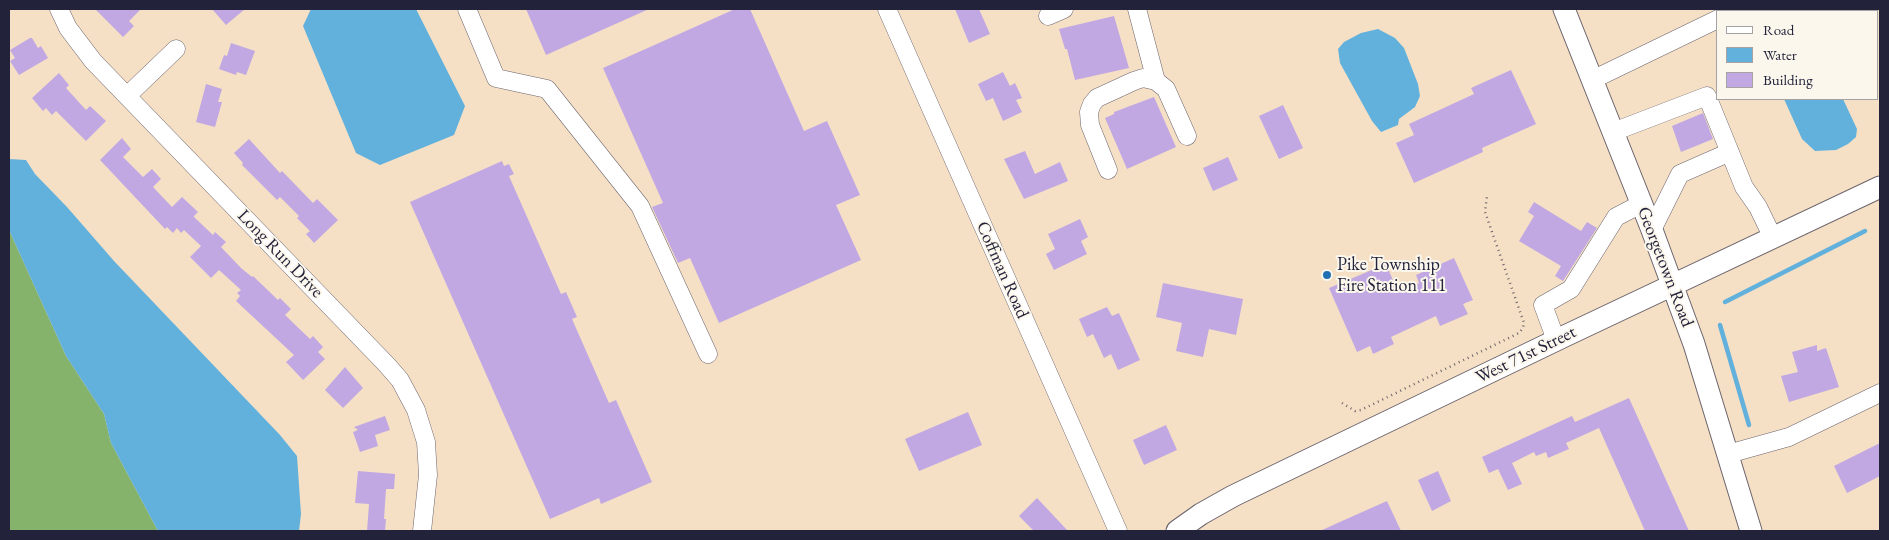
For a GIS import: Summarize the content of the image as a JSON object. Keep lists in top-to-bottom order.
{
  "streets": {
    "main road": ["Georgetown Road", "West 71st Street"],
    "street": ["Long Run Drive", "Coffman Road"]
  },
  "crossings": [
    ["Georgetown Road", "West 71st Street"]
  ],
  "places": ["Pike Township Fire Station 111"],
  "legend": ["Road", "Water", "Building"]
}
